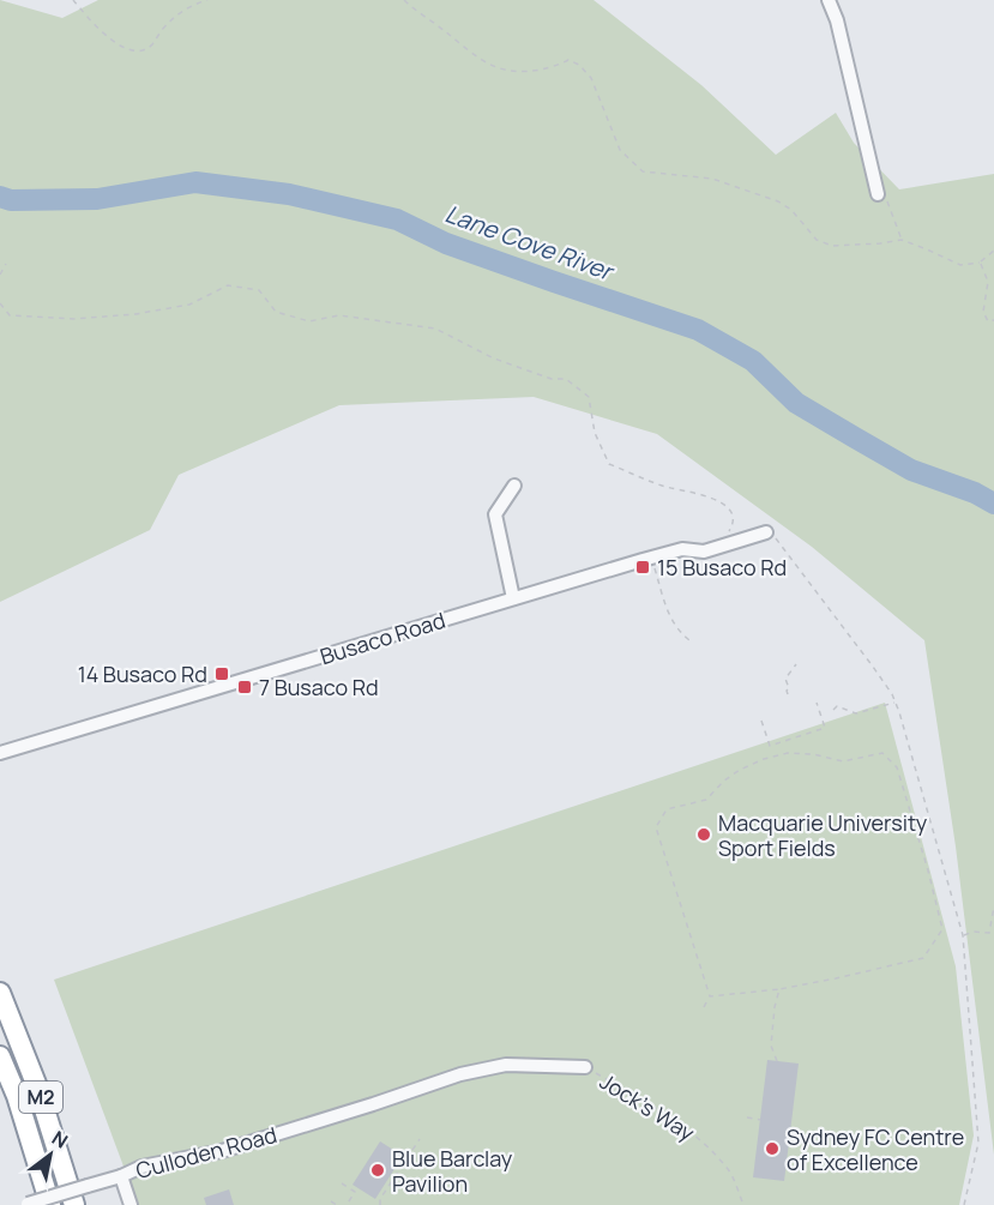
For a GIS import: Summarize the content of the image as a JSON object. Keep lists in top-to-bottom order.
{
  "streets": {
    "highway": ["M2"],
    "street": ["Busaco Road", "Jock's Way", "Culloden Road"]
  },
  "crossings": [
    ["Jock's Way", "Culloden Road"]
  ],
  "water": ["Lane Cove River"],
  "places": {
    "transit": ["15 Busaco Rd", "14 Busaco Rd", "7 Busaco Rd"],
    "other": ["Macquarie University Sport Fields", "Sydney FC Centre of Excellence", "Blue Barclay Pavilion"]
  },
  "north": "top right"
}
